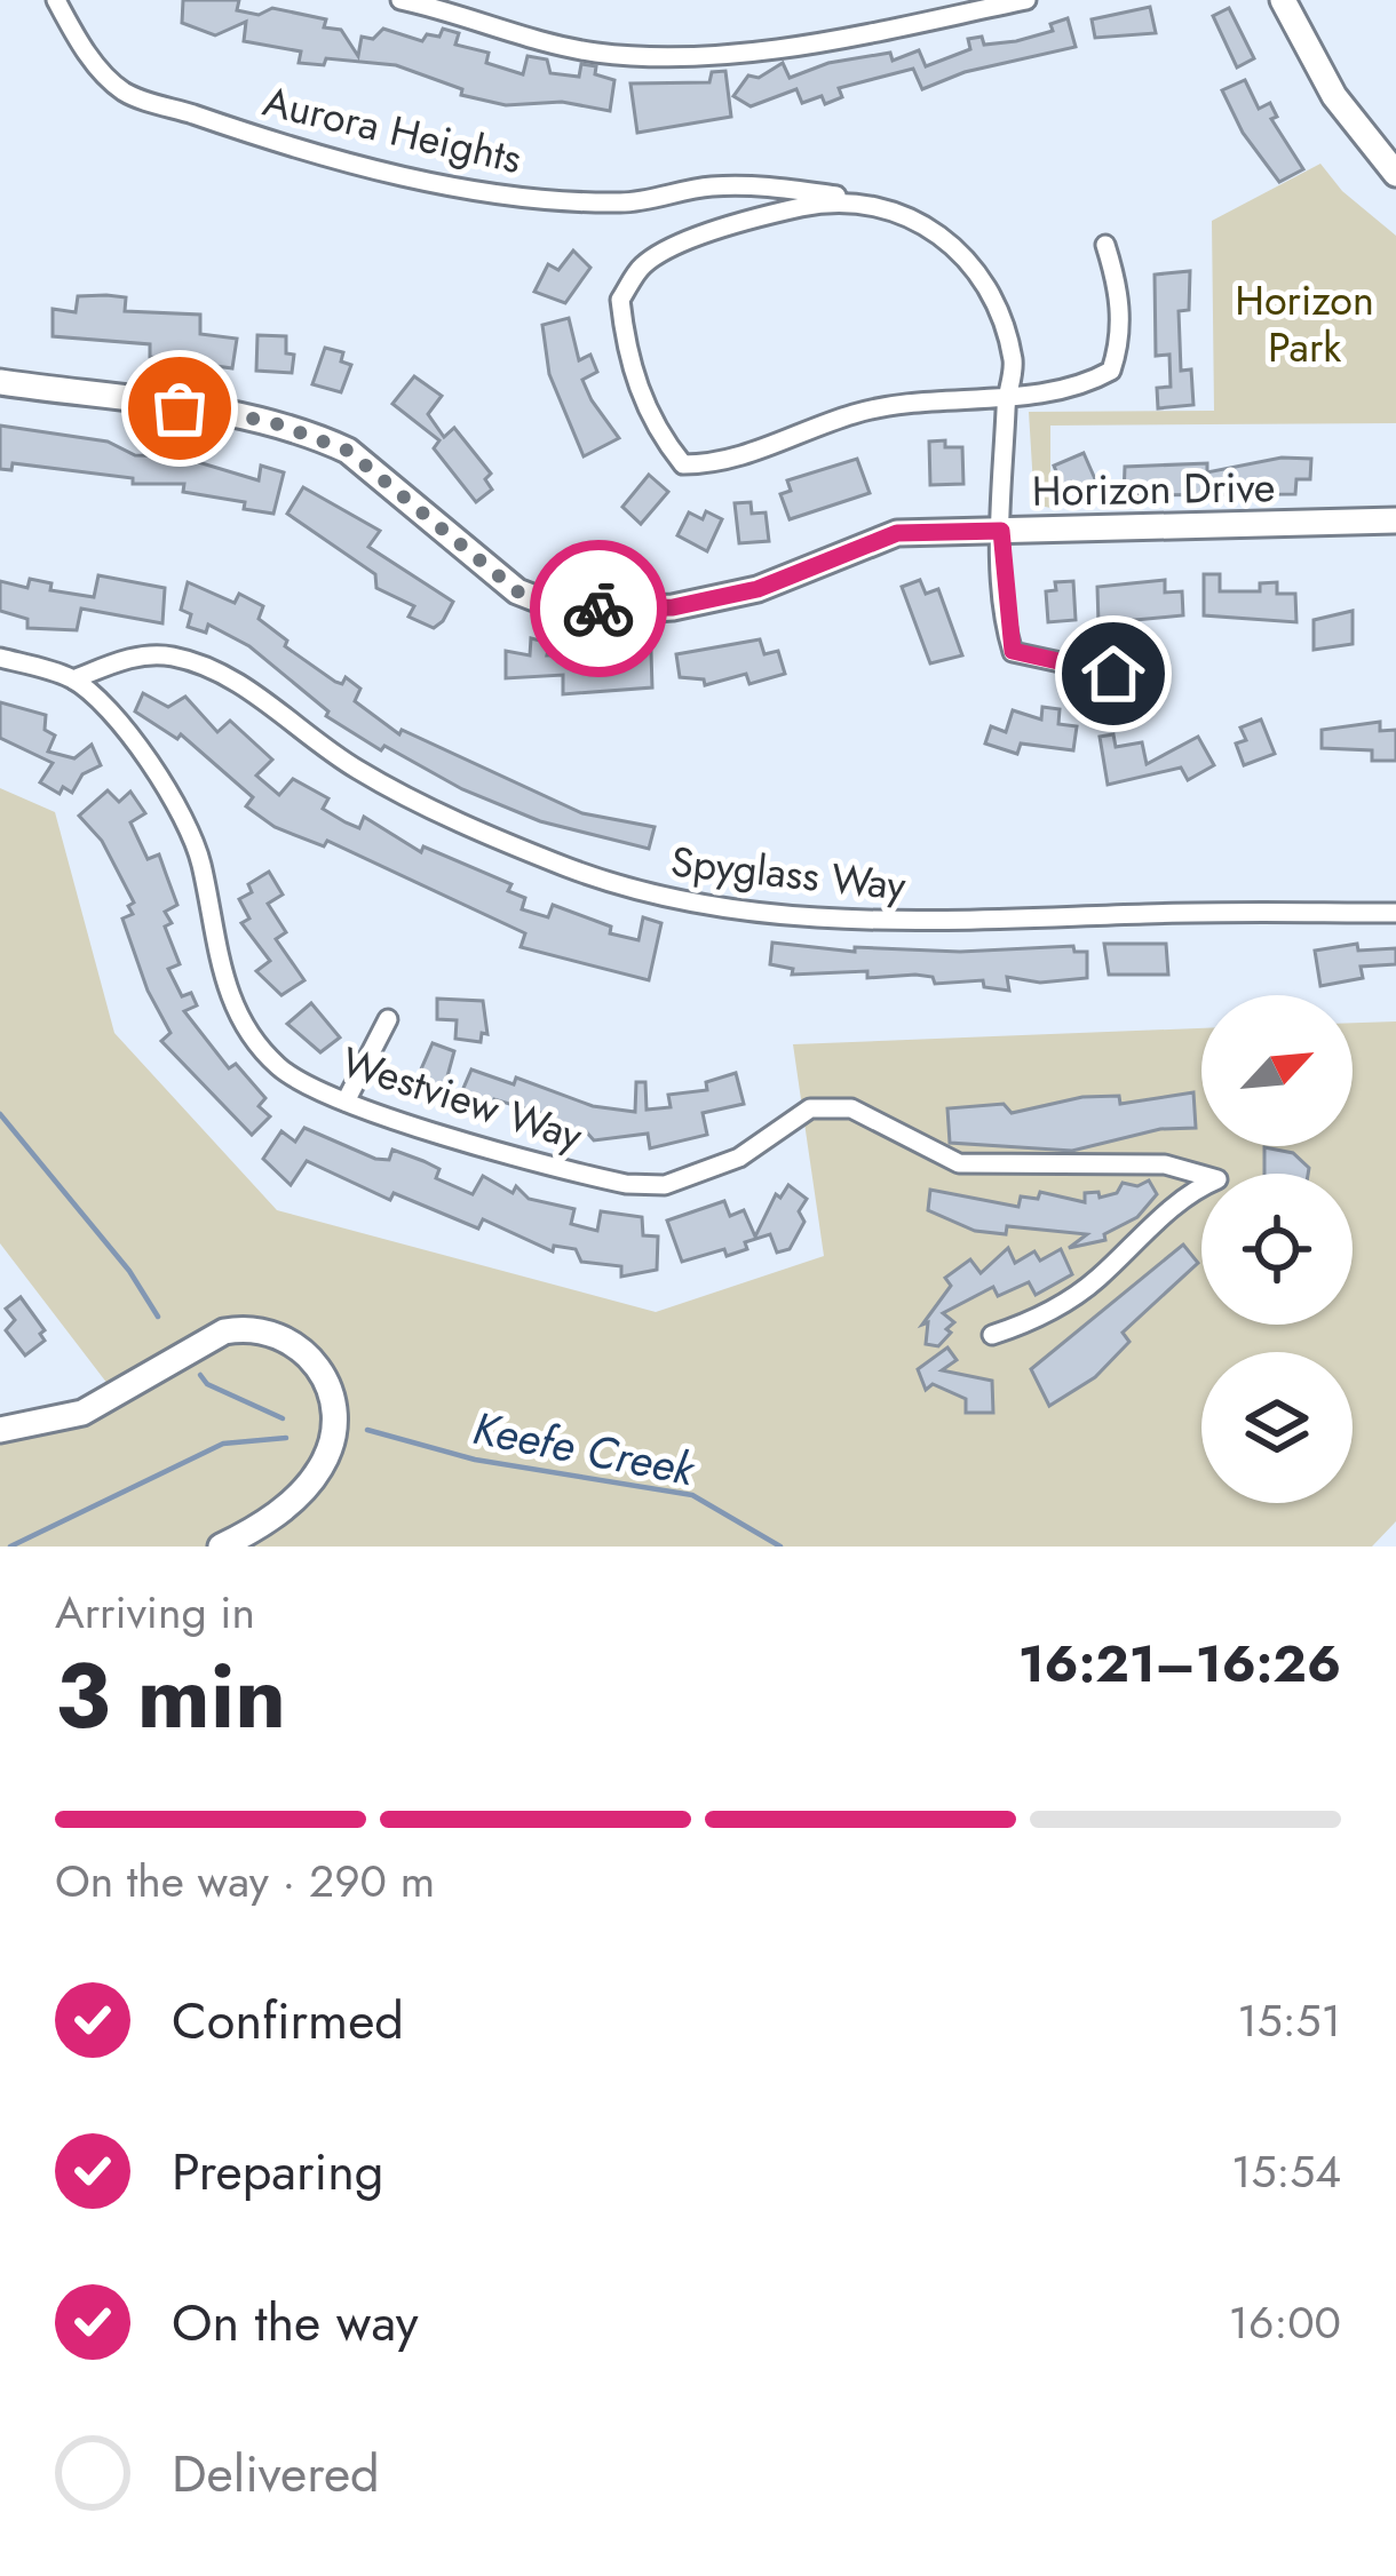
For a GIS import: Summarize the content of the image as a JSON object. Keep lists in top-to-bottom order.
{
  "streets": {
    "street": [
      "Aurora Heights",
      "Horizon Drive",
      "Spyglass Way",
      "Westview Way"
    ]
  },
  "crossings": [
    ["Aurora Heights", "Horizon Drive"],
    ["Spyglass Way", "Westview Way"]
  ],
  "water": ["Keefe Creek"],
  "parks": ["Horizon Park"],
  "north": "top right",
  "page": {
    "heading": ["3 min", "Arriving in", "16:21–16:26"],
    "bar": "On the way · 290 m",
    "list": [
      ["Confirmed", "15:51"],
      ["Preparing", "15:54"],
      ["On the way", "16:00"],
      "Delivered"
    ]
  }
}
